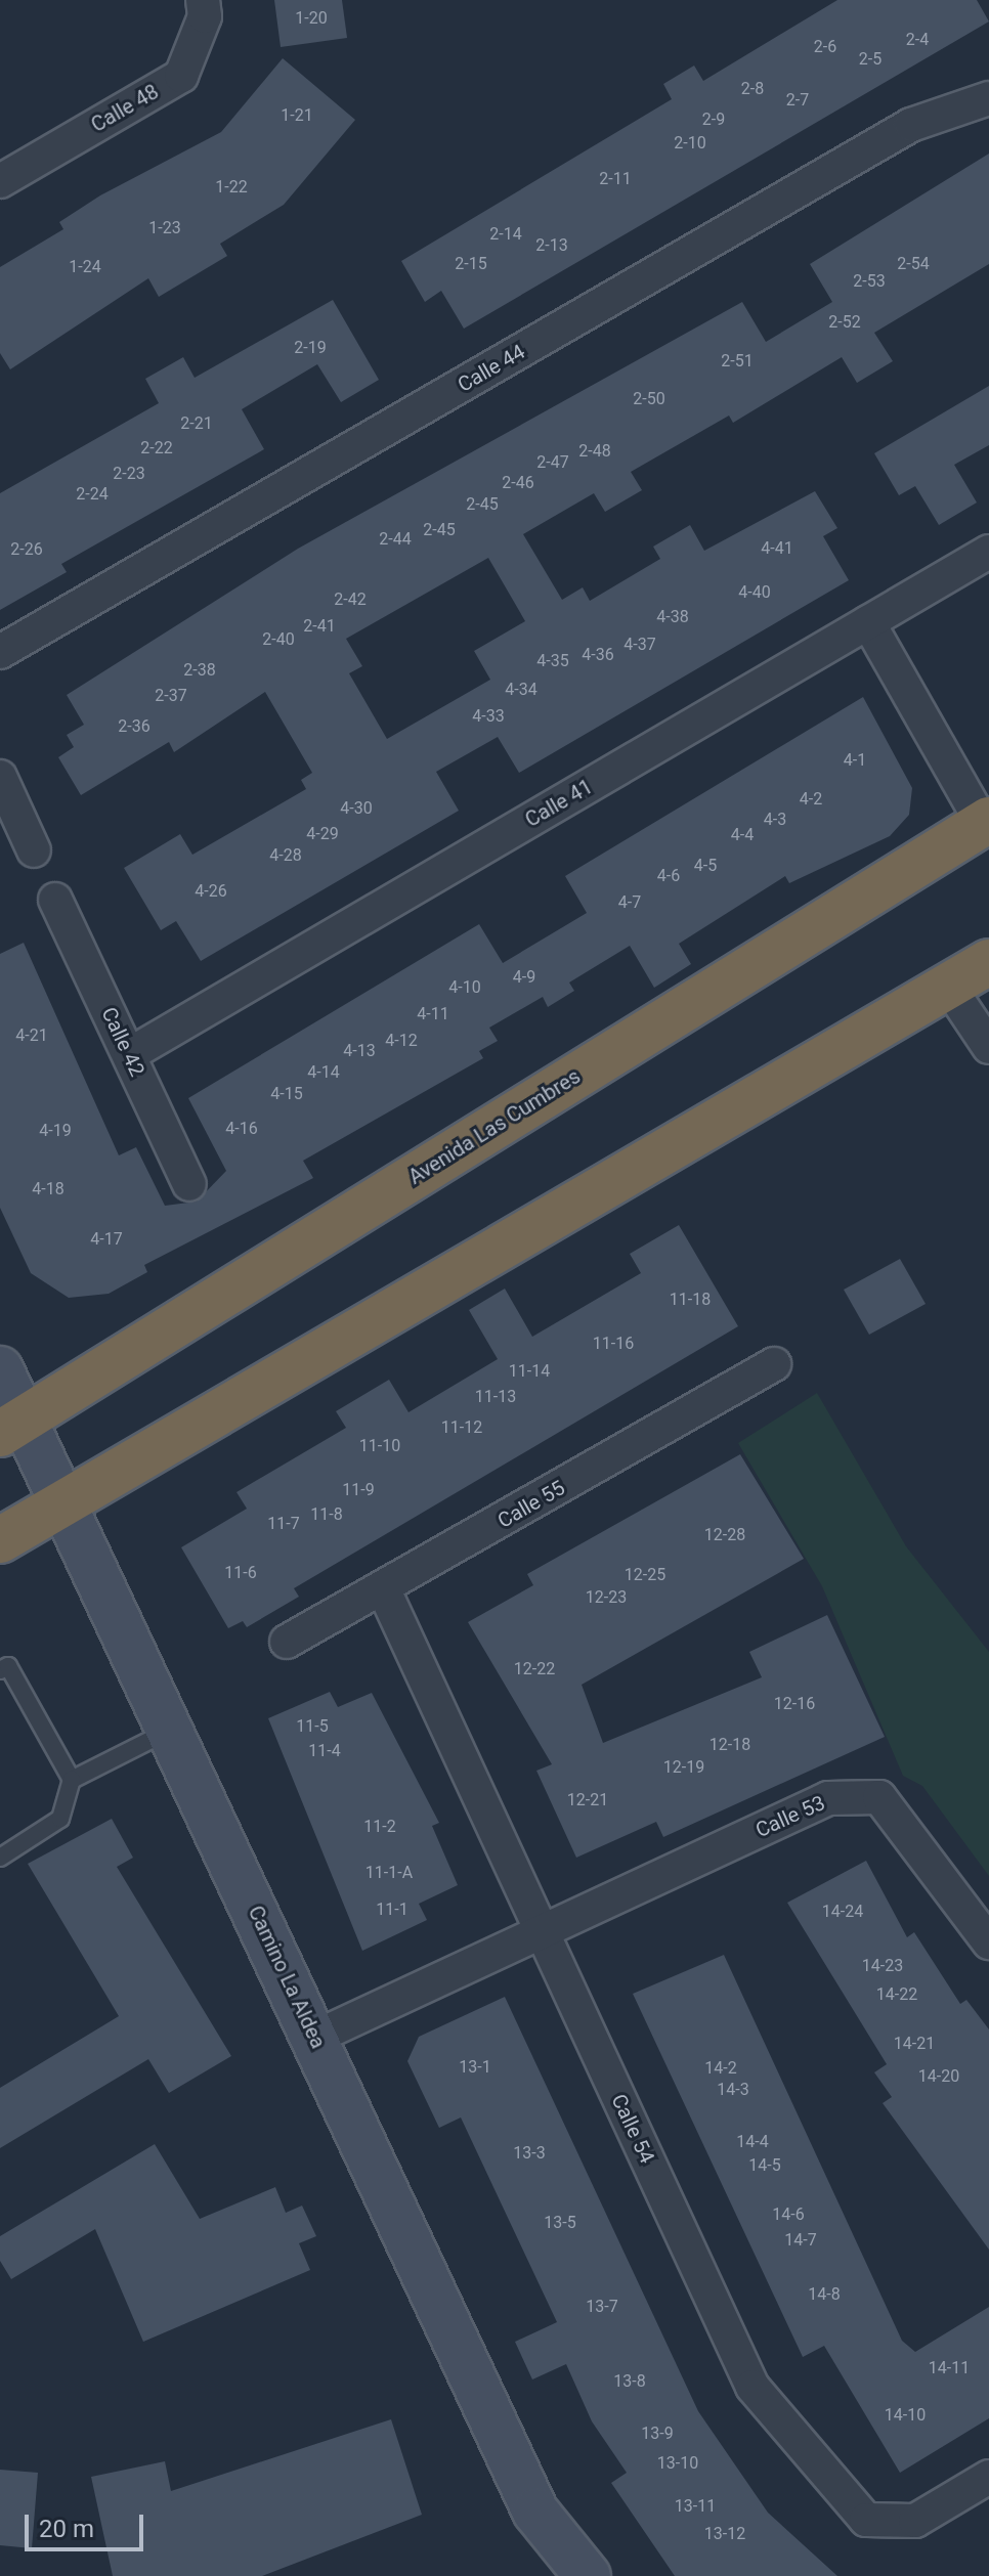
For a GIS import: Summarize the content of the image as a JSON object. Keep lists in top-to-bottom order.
{
  "streets": {
    "highway": ["Avenida Las Cumbres"],
    "street": [
      "Calle 48",
      "Calle 44",
      "Calle 41",
      "Calle 42",
      "Calle 55",
      "Calle 53",
      "Camino La Aldea",
      "Calle 54"
    ]
  },
  "crossings": [
    ["Calle 41", "Calle 42"],
    ["Avenida Las Cumbres", "Camino La Aldea"],
    ["Calle 55", "Calle 54"],
    ["Calle 53", "Calle 54"]
  ],
  "house_numbers": [
    "1-20",
    "2-4",
    "2-6",
    "2-5",
    "2-8",
    "2-7",
    "1-21",
    "2-9",
    "2-10",
    "2-11",
    "1-22",
    "1-23",
    "2-14",
    "2-13",
    "2-15",
    "2-54",
    "1-24",
    "2-53",
    "2-52",
    "2-19",
    "2-51",
    "2-50",
    "2-21",
    "2-22",
    "2-48",
    "2-47",
    "2-23",
    "2-46",
    "2-24",
    "2-45",
    "2-45",
    "2-44",
    "4-41",
    "2-26",
    "4-40",
    "2-42",
    "4-38",
    "2-41",
    "2-40",
    "4-37",
    "4-36",
    "4-35",
    "2-38",
    "4-34",
    "2-37",
    "4-33",
    "2-36",
    "4-1",
    "4-2",
    "4-30",
    "4-3",
    "4-29",
    "4-4",
    "4-28",
    "4-5",
    "4-6",
    "4-26",
    "4-7",
    "4-9",
    "4-10",
    "4-11",
    "4-21",
    "4-12",
    "4-13",
    "4-14",
    "4-15",
    "4-16",
    "4-19",
    "4-18",
    "4-17",
    "11-18",
    "11-16",
    "11-14",
    "11-13",
    "11-12",
    "11-10",
    "11-9",
    "11-8",
    "11-7",
    "12-28",
    "11-6",
    "12-25",
    "12-23",
    "12-22",
    "12-16",
    "11-5",
    "12-18",
    "11-4",
    "12-19",
    "12-21",
    "11-2",
    "11-1-A",
    "11-1",
    "14-24",
    "14-23",
    "14-22",
    "14-21",
    "13-1",
    "14-2",
    "14-20",
    "14-3",
    "14-4",
    "13-3",
    "14-5",
    "14-6",
    "13-5",
    "14-7",
    "14-8",
    "13-7",
    "14-11",
    "13-8",
    "14-10",
    "13-9",
    "13-10",
    "13-11",
    "13-12"
  ],
  "scale_bar": "20 m"
}
